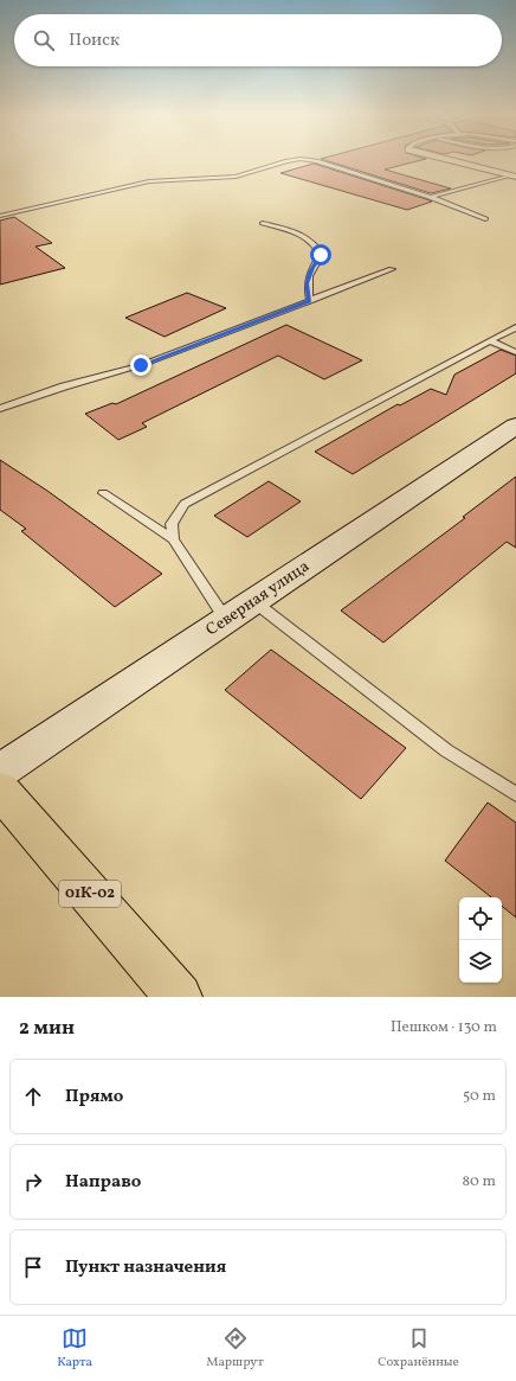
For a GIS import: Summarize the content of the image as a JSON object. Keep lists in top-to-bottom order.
{
  "streets": {
    "main road": ["01К-02"],
    "street": ["Северная улица"]
  },
  "page": {
    "search": "Поиск",
    "heading": ["2 мин", "Пешком · 130 m"],
    "list": [
      ["Прямо", "50 m"],
      ["Направо", "80 m"],
      "Пункт назначения"
    ],
    "nav": ["Карта", "Маршрут", "Сохранённые"]
  }
}
